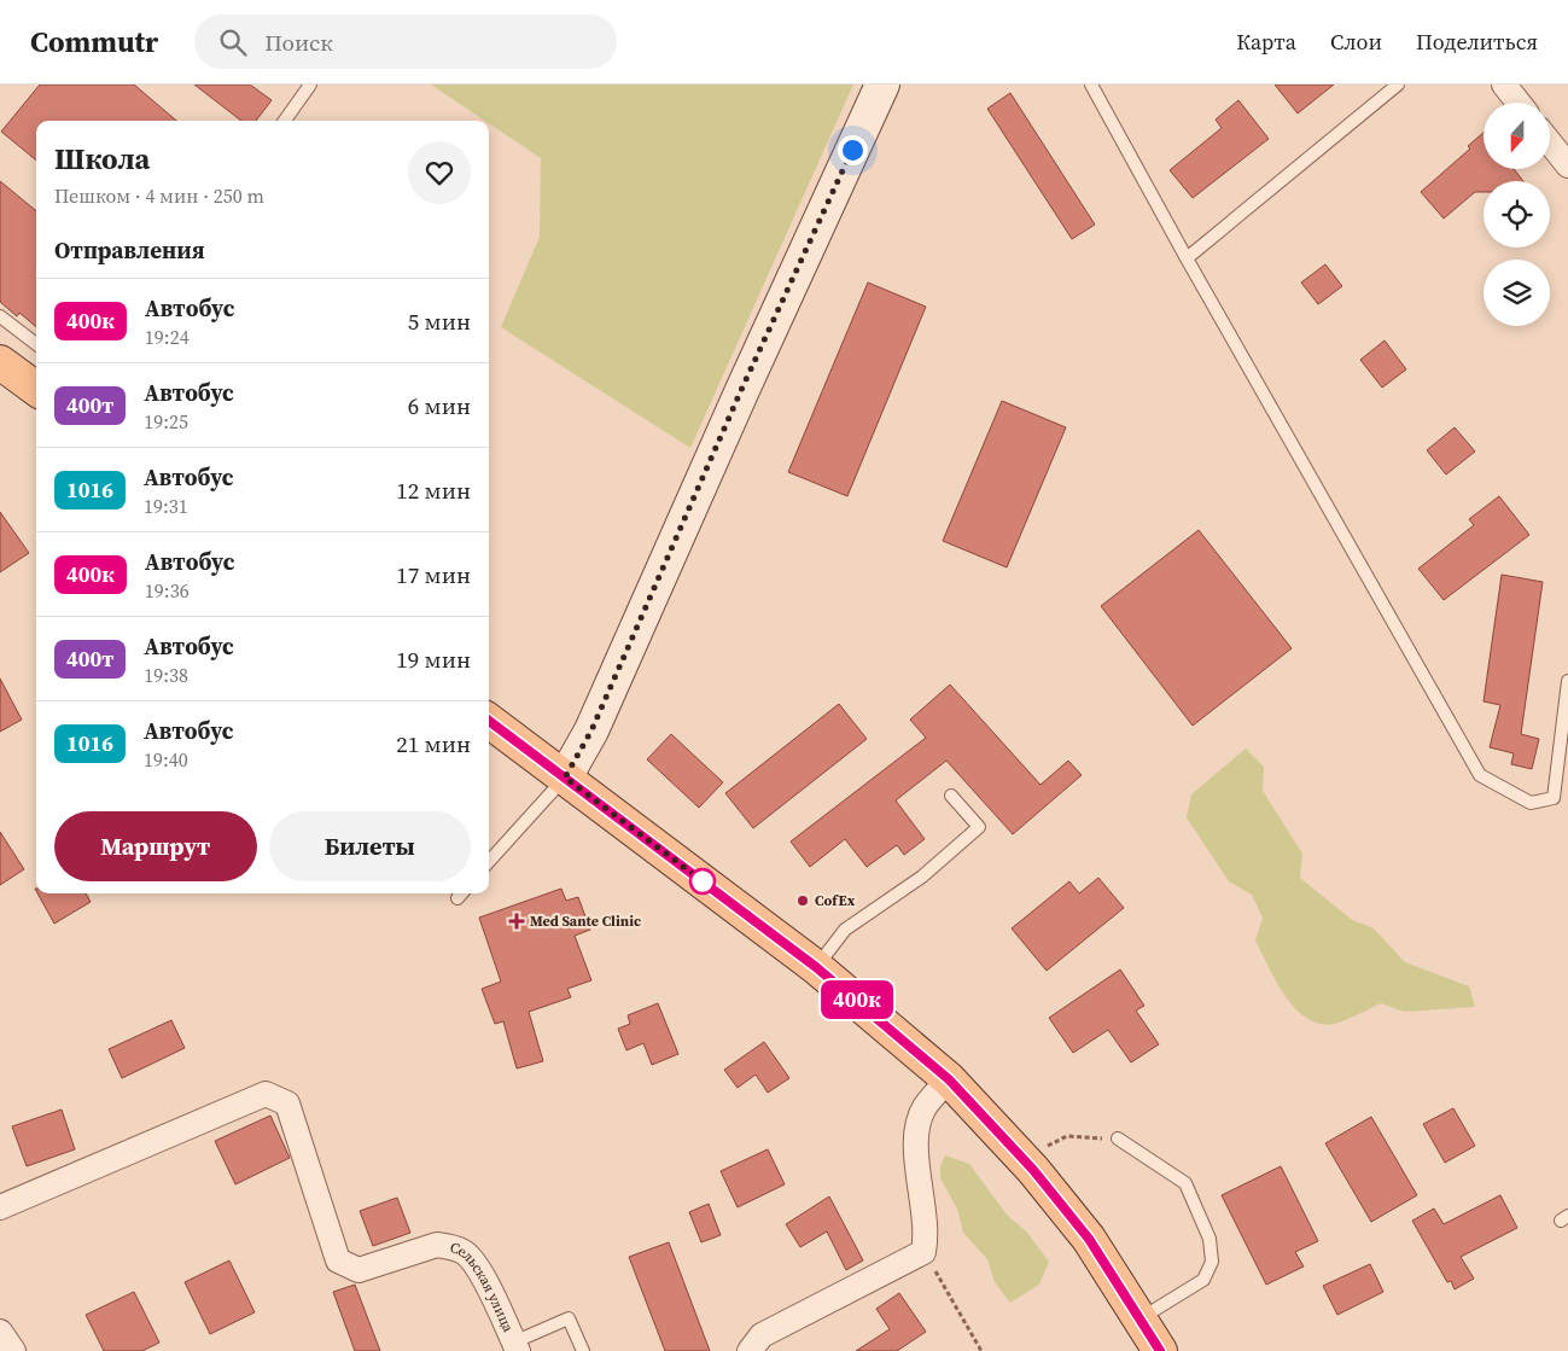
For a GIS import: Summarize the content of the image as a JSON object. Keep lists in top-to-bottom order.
{
  "streets": {
    "street": ["Сельская улица"]
  },
  "places": {
    "other": ["CofEx"],
    "health": ["Med Sante Clinic"]
  },
  "lines": ["bus line 400к"],
  "north": "bottom",
  "page": {
    "header": "Commutr",
    "search": "Поиск",
    "nav": ["Карта", "Слои", "Поделиться"],
    "on_map": "400к",
    "heading": [
      ["Школа", "Пешком · 4 мин · 250 m"],
      "Отправления"
    ],
    "list": [
      {
        "mark": "400к",
        "name": "Автобус",
        "note": "19:24",
        "value": "5 мин"
      },
      {
        "mark": "400т",
        "name": "Автобус",
        "note": "19:25",
        "value": "6 мин"
      },
      {
        "mark": "1016",
        "name": "Автобус",
        "note": "19:31",
        "value": "12 мин"
      },
      {
        "mark": "400к",
        "name": "Автобус",
        "note": "19:36",
        "value": "17 мин"
      },
      {
        "mark": "400т",
        "name": "Автобус",
        "note": "19:38",
        "value": "19 мин"
      },
      {
        "mark": "1016",
        "name": "Автобус",
        "note": "19:40",
        "value": "21 мин"
      }
    ],
    "buttons": ["Маршрут", "Билеты"]
  }
}
